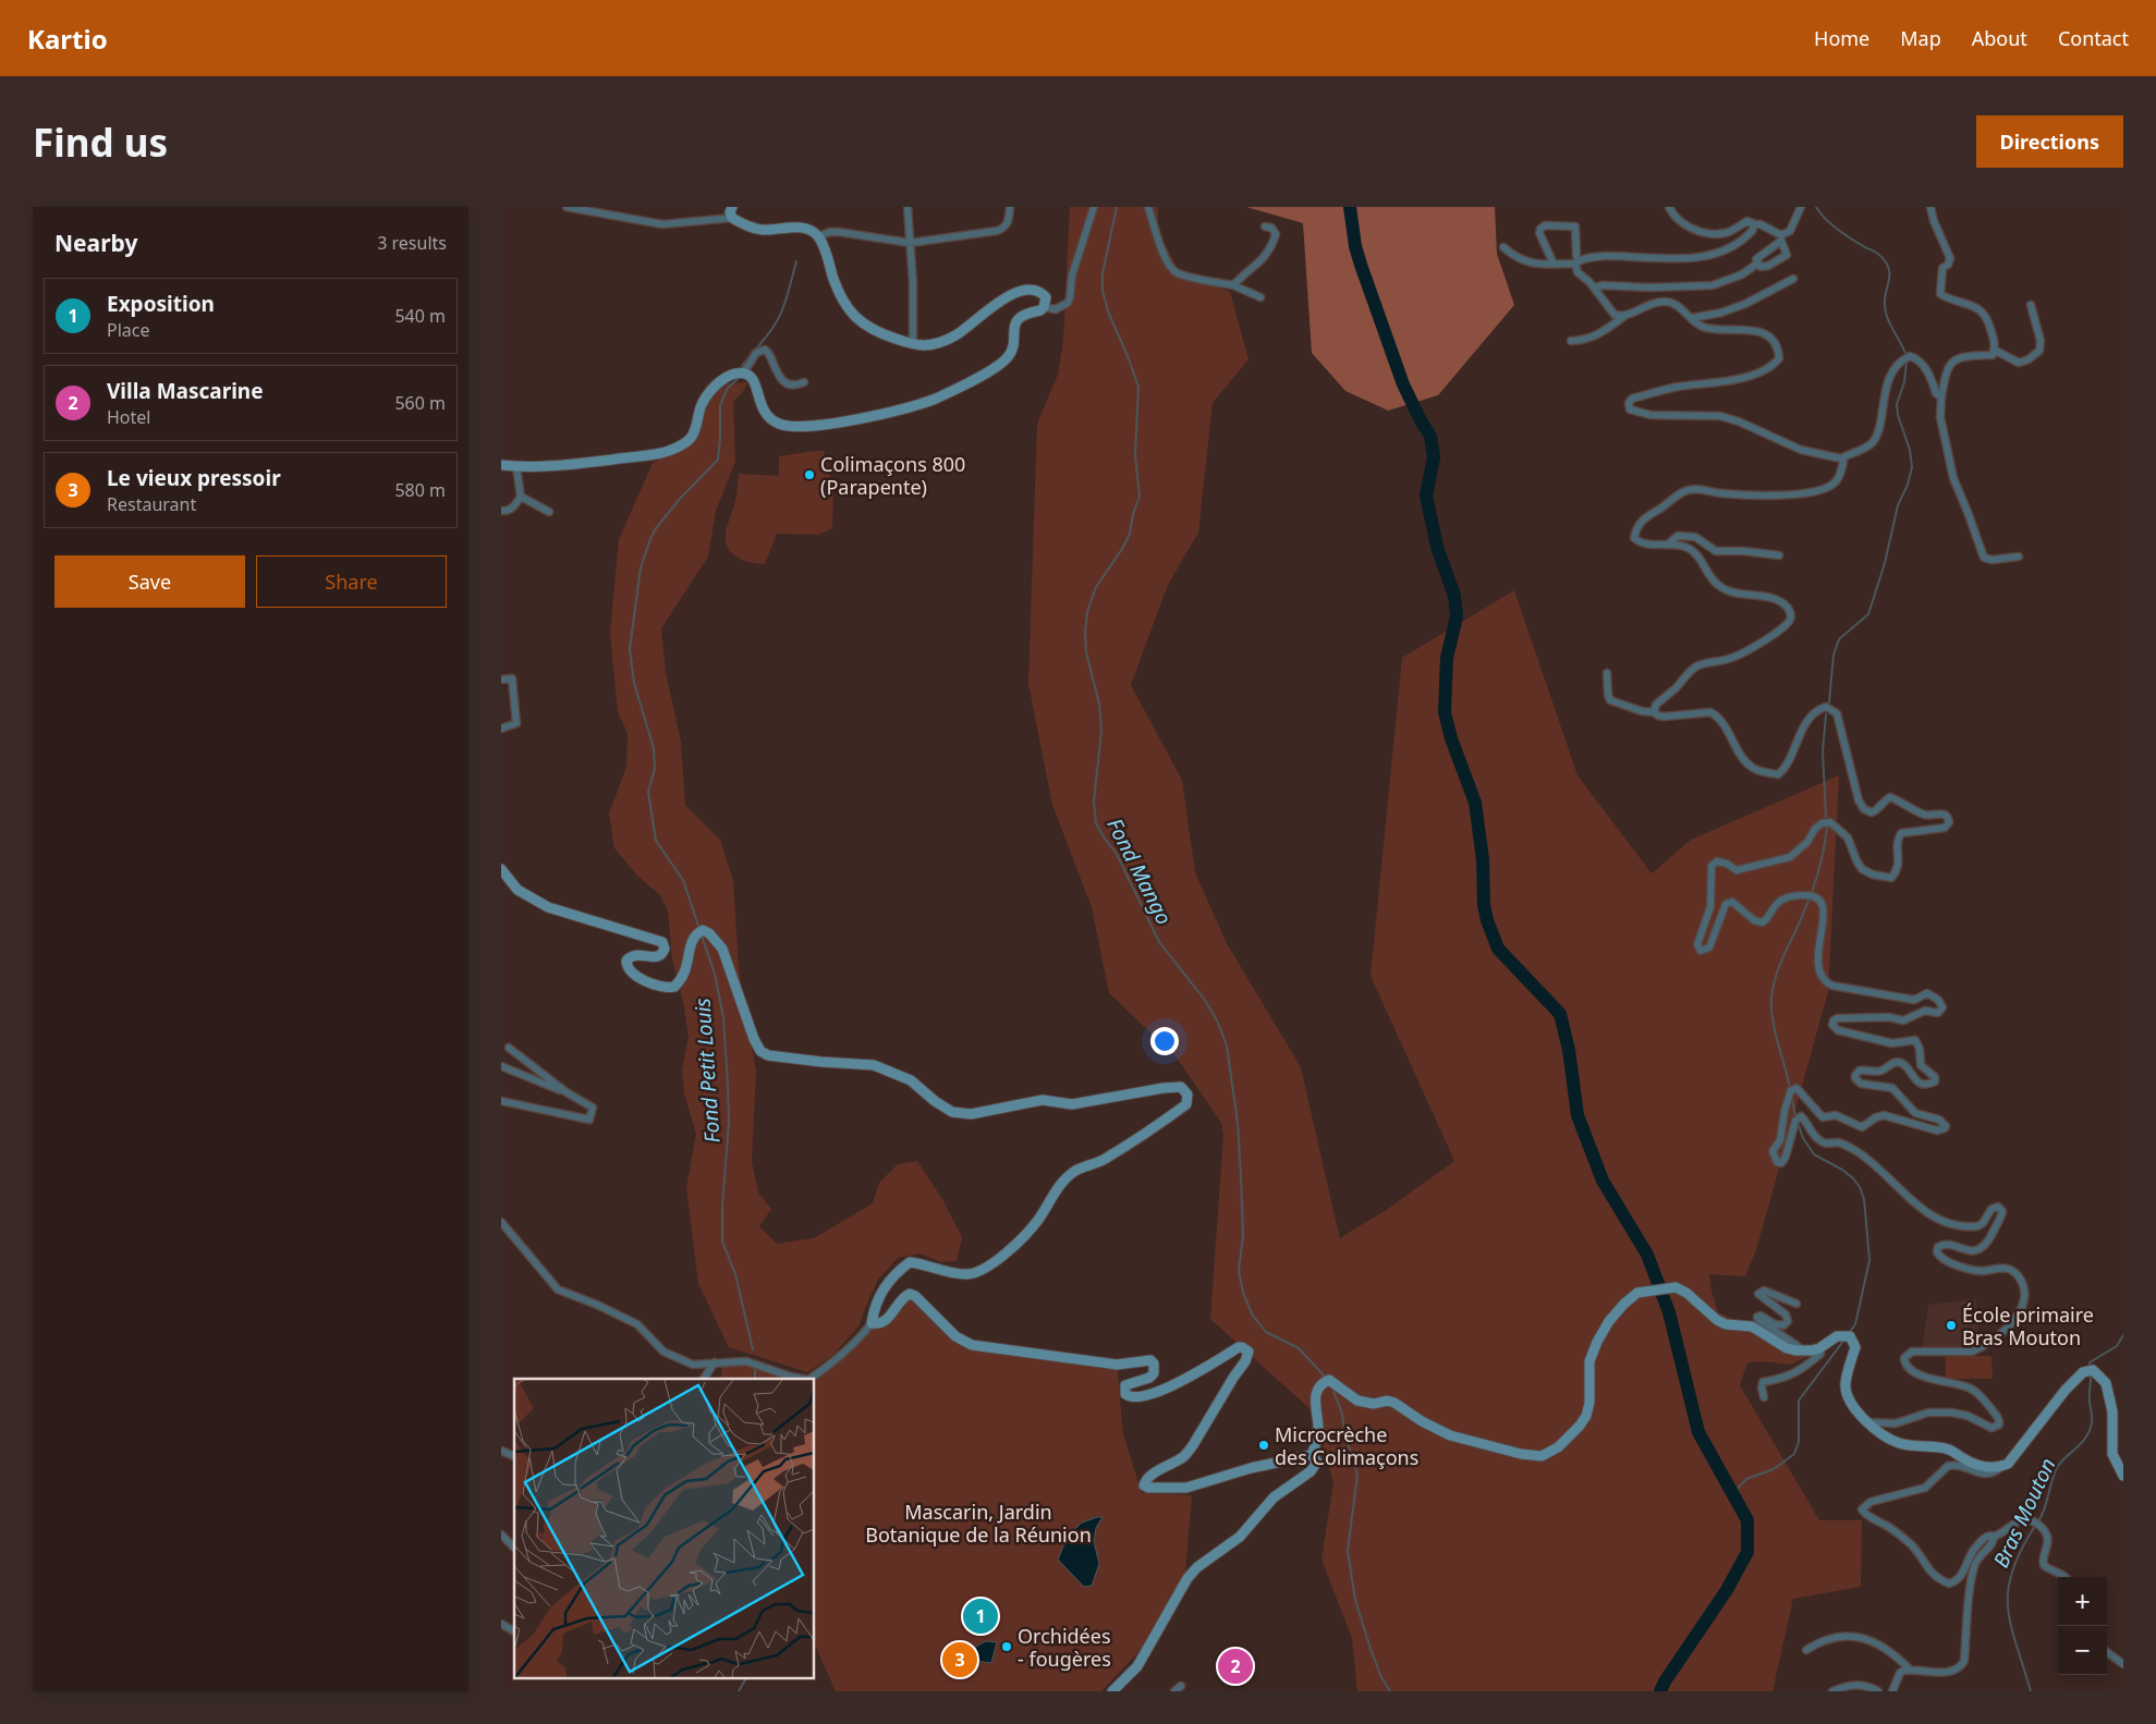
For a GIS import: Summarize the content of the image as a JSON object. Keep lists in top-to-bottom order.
{
  "water": ["Fond Mango", "Fond Petit Louis", "Bras Mouton"],
  "parks": ["Mascarin, Jardin Botanique de la Réunion"],
  "places": [
    "Colimaçons 800 (Parapente)",
    "École primaire Bras Mouton",
    "Microcrèche des Colimaçons",
    "Orchidées - fougères"
  ],
  "page": {
    "header": "Kartio",
    "nav": [
      "Home",
      "Map",
      "About",
      "Contact"
    ],
    "buttons": [
      "Directions",
      ["Save", "Share"]
    ],
    "title": "Find us",
    "heading": ["Nearby", "3 results"],
    "list": [
      {
        "mark": "1",
        "name": "Exposition",
        "note": "Place",
        "value": "540 m"
      },
      {
        "mark": "2",
        "name": "Villa Mascarine",
        "note": "Hotel",
        "value": "560 m"
      },
      {
        "mark": "3",
        "name": "Le vieux pressoir",
        "note": "Restaurant",
        "value": "580 m"
      }
    ],
    "map_buttons": ["+", "−"],
    "pins": ["1", "3", "2"]
  }
}
